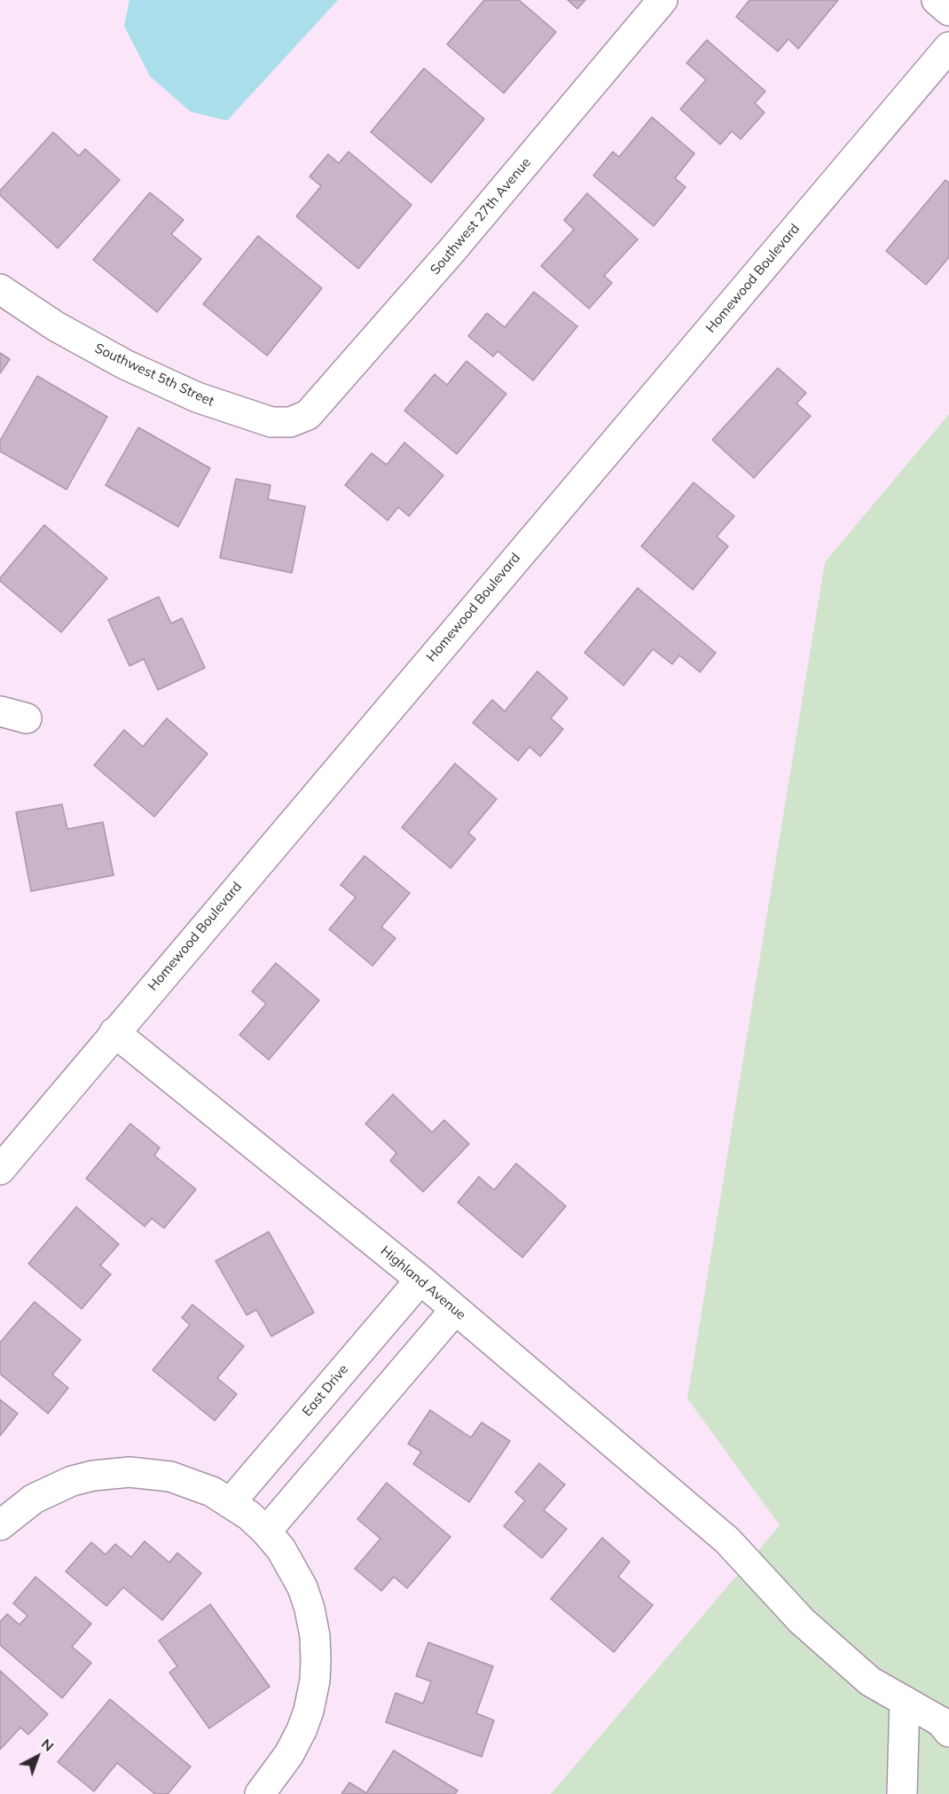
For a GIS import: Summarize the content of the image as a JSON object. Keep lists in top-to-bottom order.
{
  "streets": {
    "street": [
      "Southwest 27th Avenue",
      "Homewood Boulevard",
      "Southwest 5th Street",
      "Highland Avenue",
      "East Drive"
    ]
  },
  "crossings": [
    ["Southwest 27th Avenue", "Southwest 5th Street"],
    ["Homewood Boulevard", "Highland Avenue"],
    ["Highland Avenue", "East Drive"]
  ],
  "north": "top right"
}
